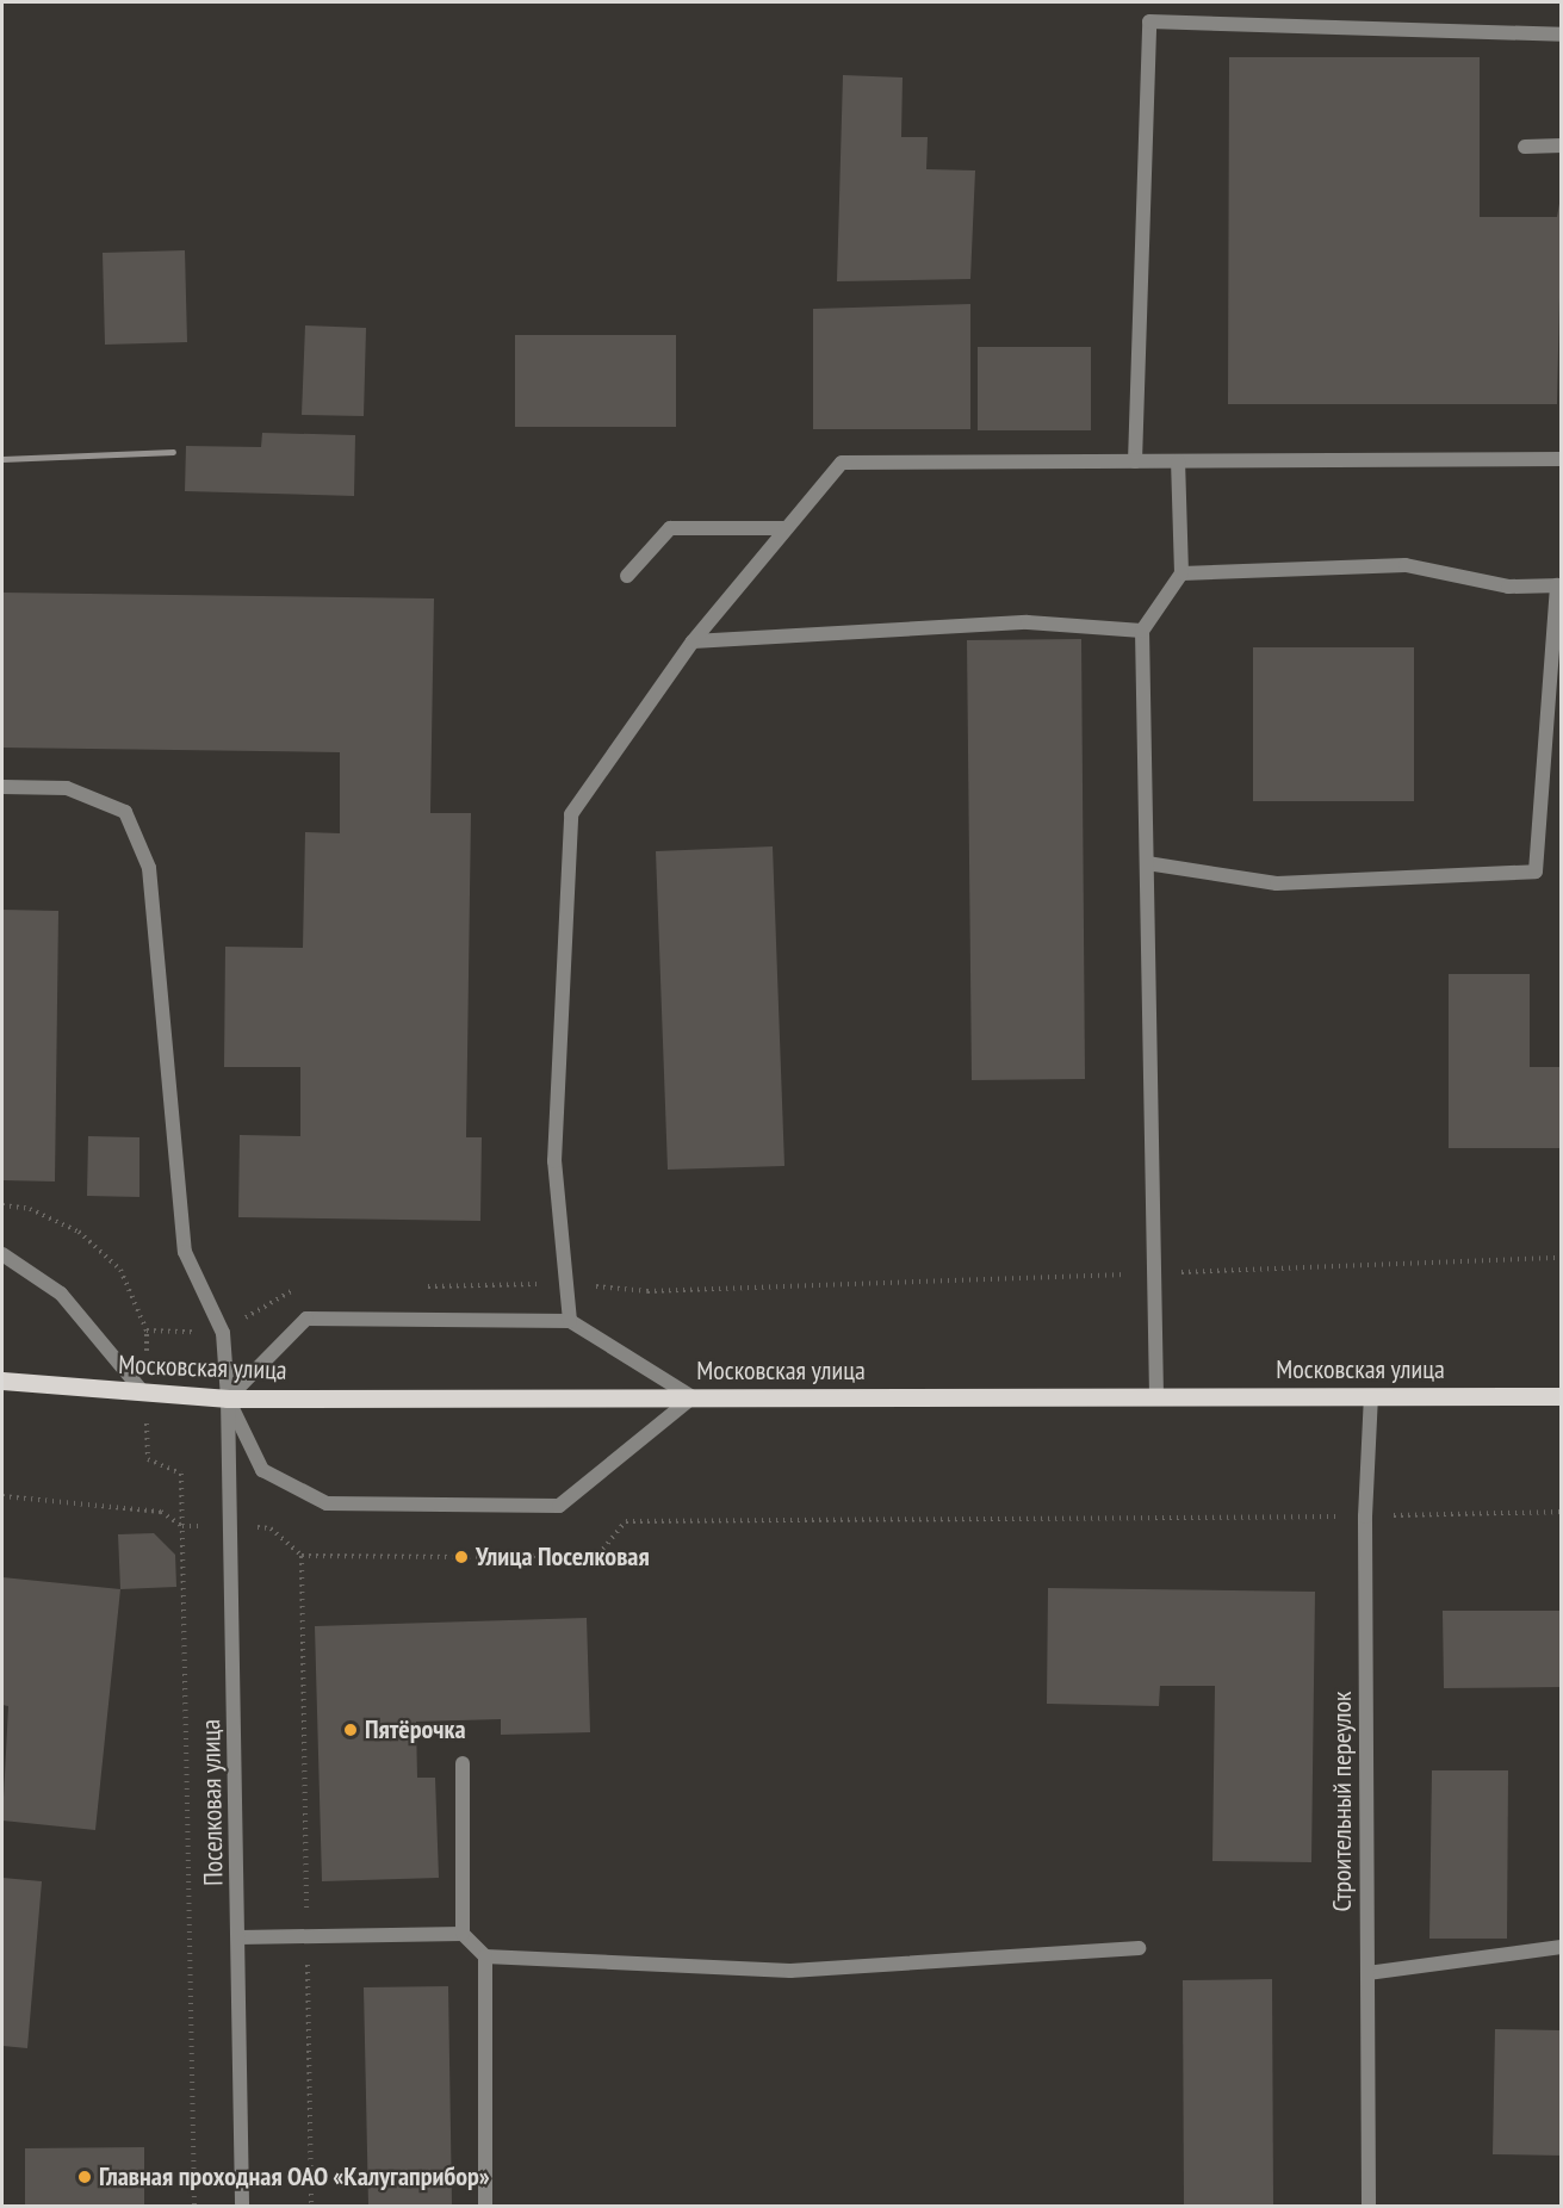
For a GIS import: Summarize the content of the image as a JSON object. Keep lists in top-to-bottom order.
{
  "streets": {
    "main road": ["Московская улица"],
    "street": ["Строительный переулок", "Поселковая улица"]
  },
  "crossings": [
    ["Московская улица", "Строительный переулок"],
    ["Московская улица", "Поселковая улица"]
  ],
  "places": ["Улица Поселковая", "Пятёрочка", "Главная проходная ОАО «Калугаприбор»"]
}
